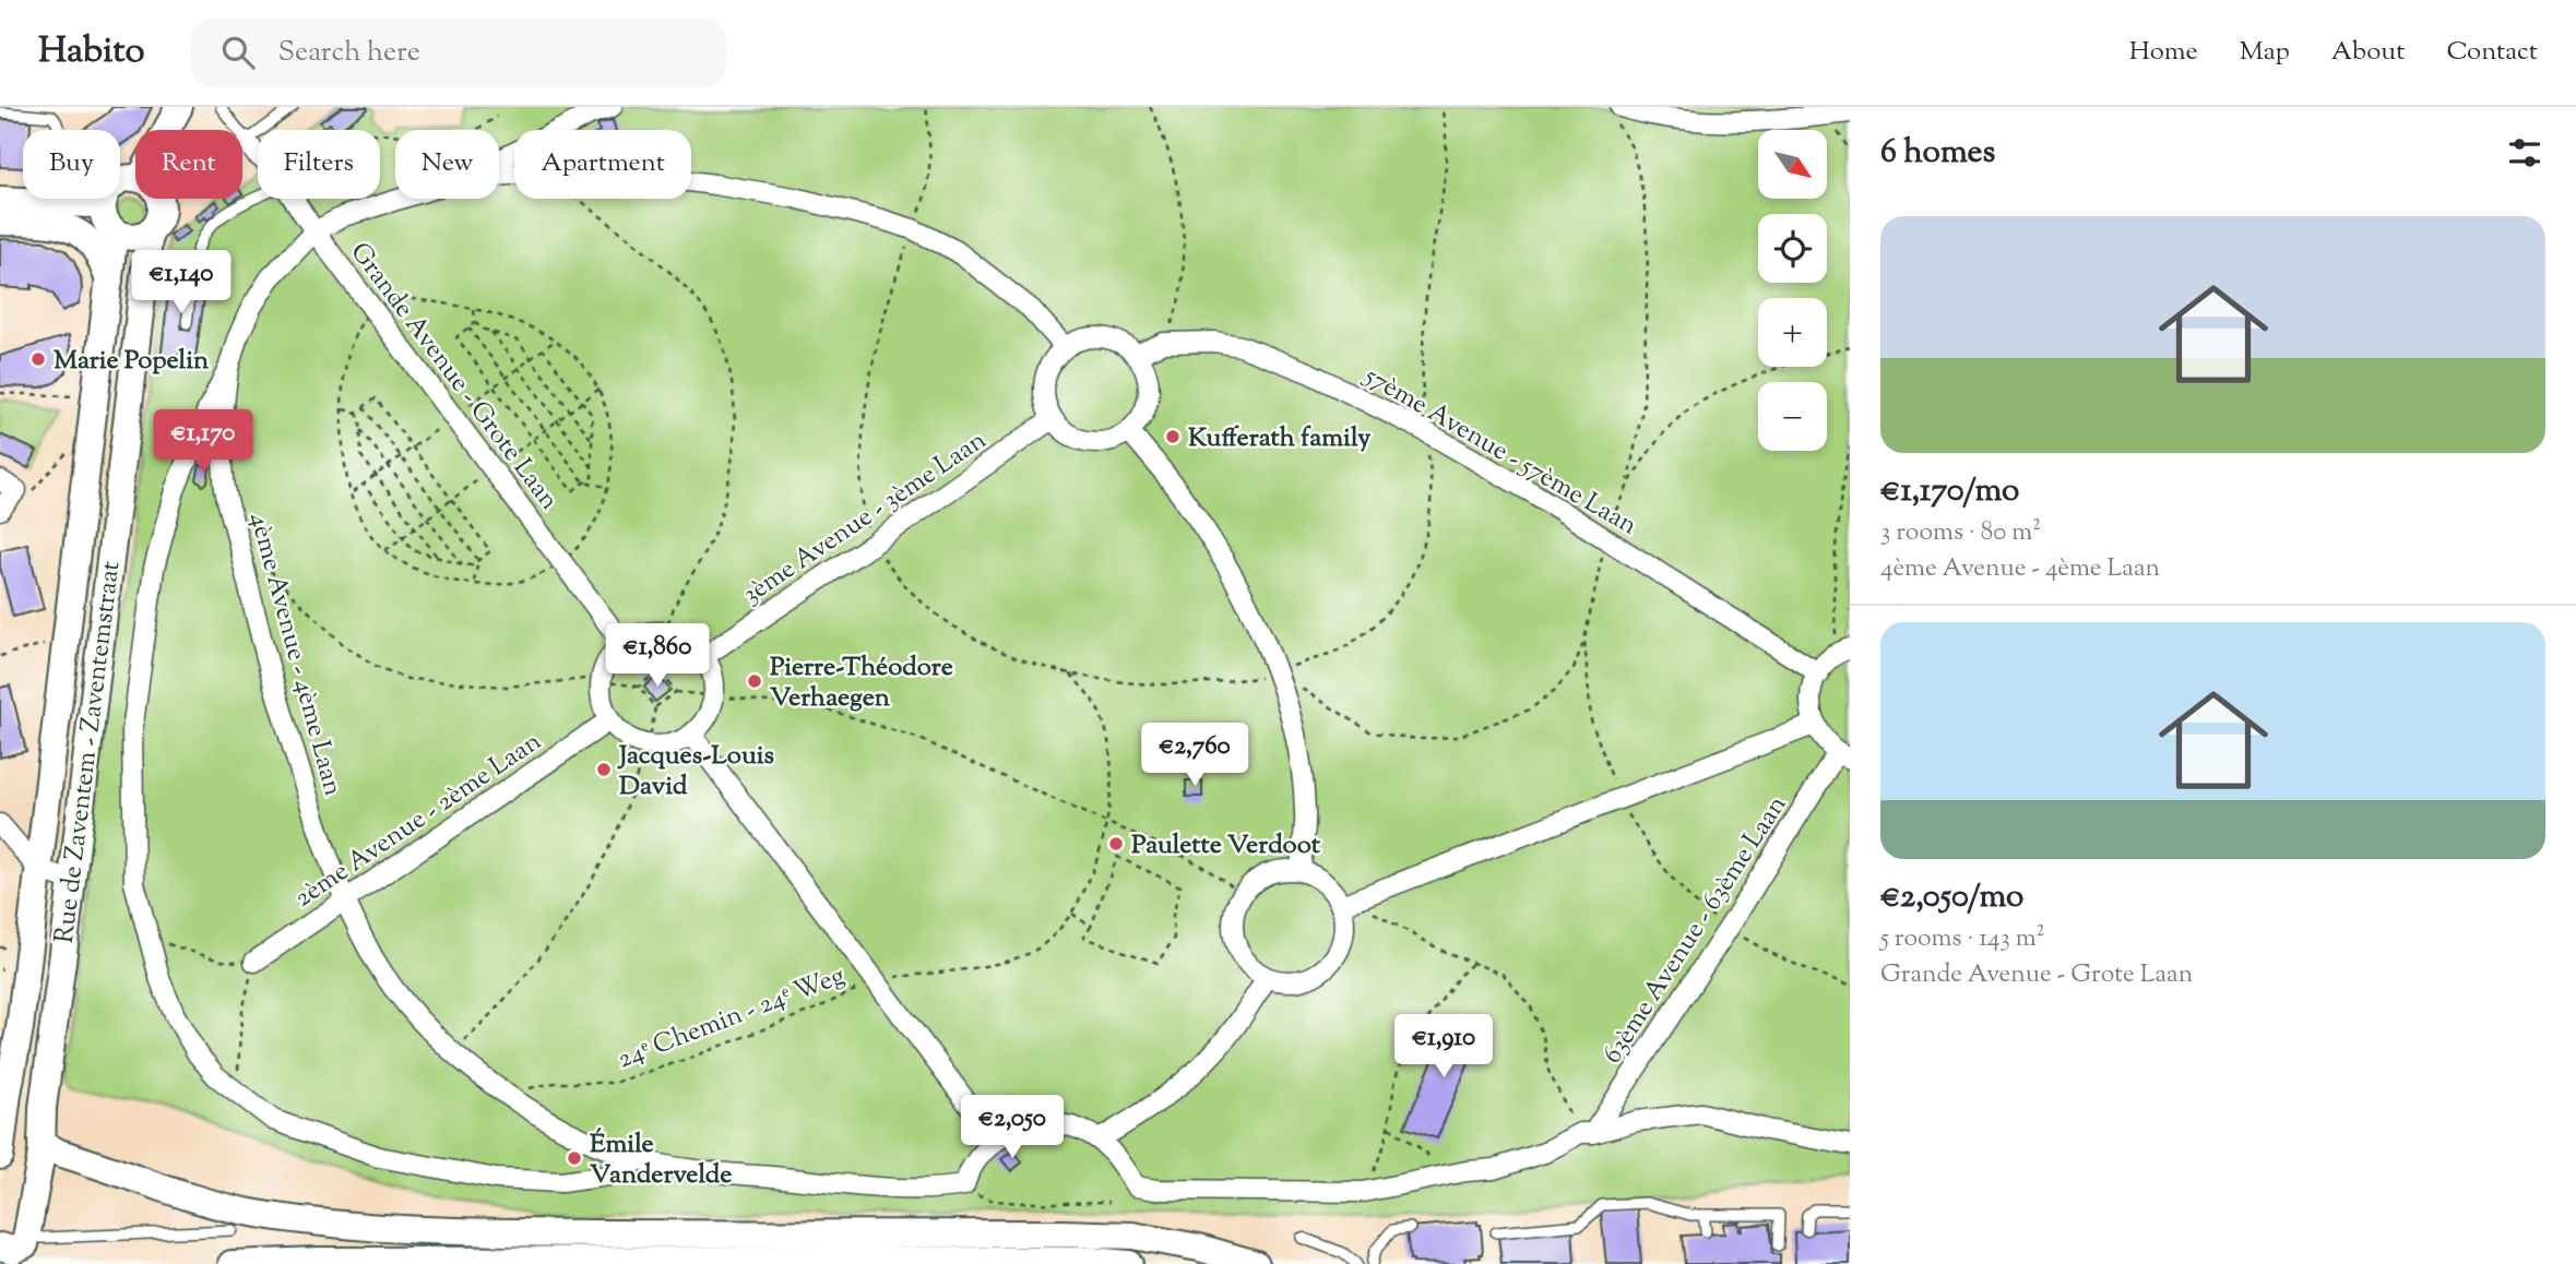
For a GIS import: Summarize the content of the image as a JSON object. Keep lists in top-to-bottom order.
{
  "streets": {
    "main road": ["Rue de Zaventem - Zaventemstraat"],
    "street": [
      "Grande Avenue - Grote Laan",
      "57ème Avenue - 57ème Laan",
      "3ème Avenue - 3ème Laan",
      "4ème Avenue - 4ème Laan",
      "2ème Avenue - 2ème Laan",
      "63ème Avenue - 63ème Laan"
    ],
    "path": ["24ᵉ Chemin - 24ᵉ Weg"]
  },
  "crossings": [
    ["57ème Avenue - 57ème Laan", "3ème Avenue - 3ème Laan"],
    ["4ème Avenue - 4ème Laan", "2ème Avenue - 2ème Laan"],
    ["4ème Avenue - 4ème Laan", "24ᵉ Chemin - 24ᵉ Weg"]
  ],
  "places": [
    "Marie Popelin",
    "Kufferath family",
    "Pierre-Théodore Verhaegen",
    "Jacques-Louis David",
    "Paulette Verdoot",
    "Émile Vandervelde"
  ],
  "north": "bottom right",
  "page": {
    "header": "Habito",
    "search": "Search here",
    "nav": [
      "Home",
      "Map",
      "About",
      "Contact"
    ],
    "heading": "6 homes",
    "map_buttons": ["+", "−"],
    "chip": [
      "Buy",
      "Rent",
      "Filters",
      "New",
      "Apartment"
    ],
    "list": [
      {
        "name": "€1,170/mo",
        "note": "3 rooms · 80 m² · 4ème Avenue - 4ème Laan"
      },
      {
        "name": "€2,050/mo",
        "note": "5 rooms · 143 m² · Grande Avenue - Grote Laan"
      }
    ],
    "price": [
      "€1,140",
      "€1,170",
      "€1,860",
      "€2,760",
      "€1,910",
      "€2,050"
    ]
  }
}
